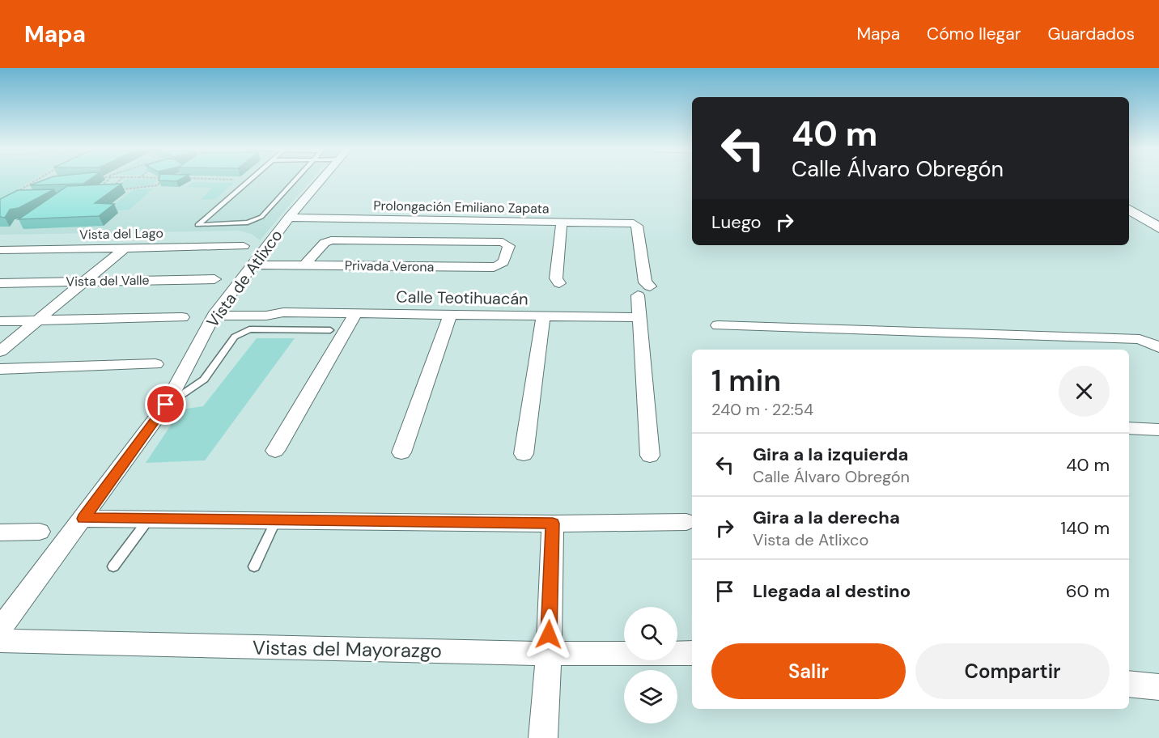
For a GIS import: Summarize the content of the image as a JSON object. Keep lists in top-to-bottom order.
{
  "streets": {
    "street": [
      "Prolongación Emiliano Zapata",
      "Vista del Lago",
      "Privada Verona",
      "Vista de Atlixco",
      "Vista del Valle",
      "Calle Teotihuacán",
      "Vistas del Mayorazgo"
    ]
  },
  "crossings": [
    ["Prolongación Emiliano Zapata", "Vista de Atlixco"],
    ["Prolongación Emiliano Zapata", "Calle Teotihuacán"],
    ["Privada Verona", "Vista de Atlixco"],
    ["Vista de Atlixco", "Calle Teotihuacán"]
  ],
  "page": {
    "header": "Mapa",
    "nav": ["Mapa", "Cómo llegar", "Guardados"],
    "turn": ["40 m", "Calle Álvaro Obregón"],
    "then": "Luego",
    "heading": ["1 min", "240 m · 22:54"],
    "list": [
      {
        "name": "Gira a la izquierda",
        "note": "Calle Álvaro Obregón",
        "value": "40 m"
      },
      {
        "name": "Gira a la derecha",
        "note": "Vista de Atlixco",
        "value": "140 m"
      },
      {
        "name": "Llegada al destino",
        "value": "60 m"
      }
    ],
    "buttons": ["Salir", "Compartir"]
  }
}
